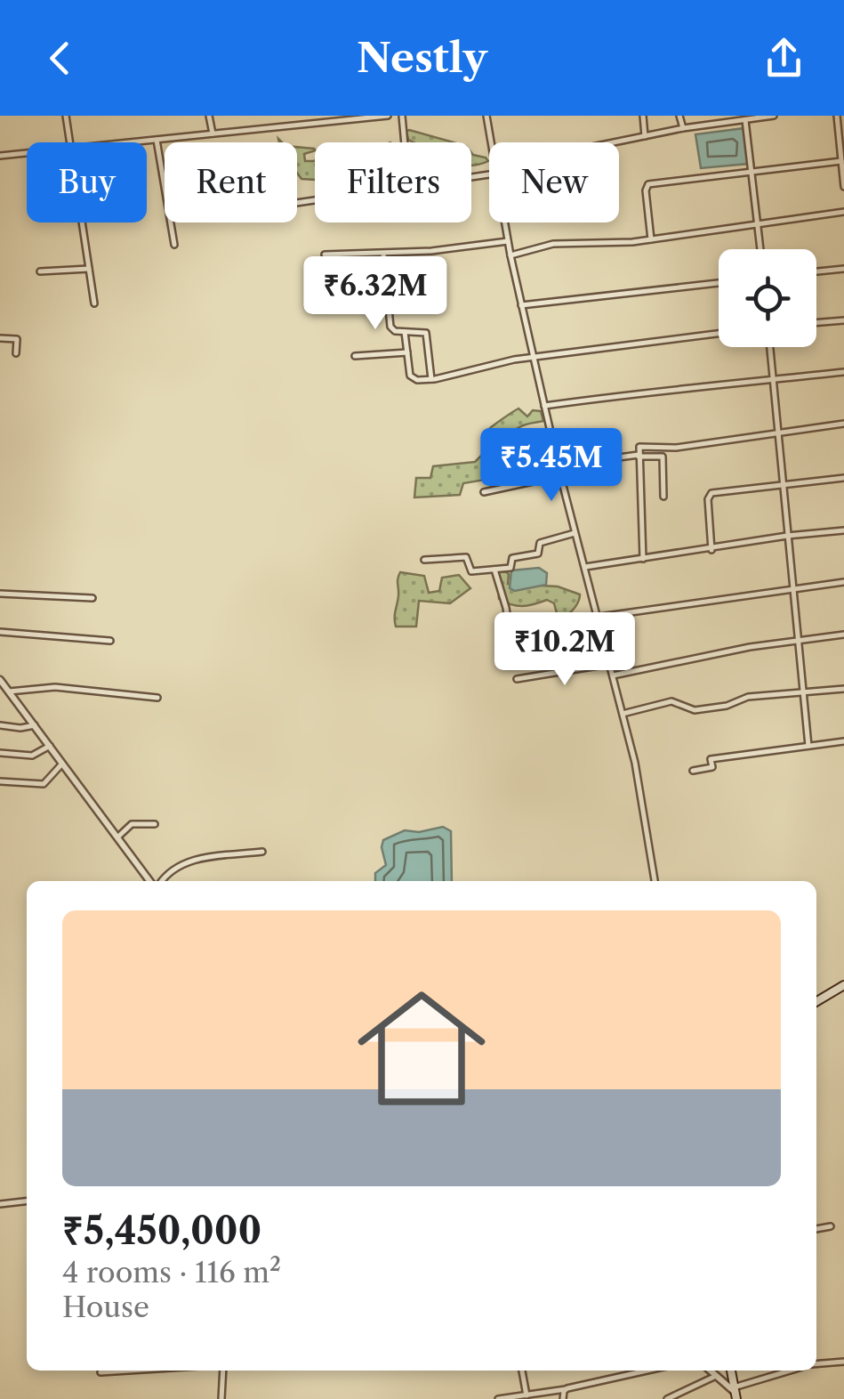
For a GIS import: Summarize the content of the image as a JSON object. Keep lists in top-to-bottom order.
{
  "page": {
    "header": "Nestly",
    "chip": [
      "Buy",
      "Rent",
      "Filters",
      "New"
    ],
    "price": ["₹6.32M", "₹5.45M", "₹10.2M"],
    "list": [
      {
        "name": "₹5,450,000",
        "note": "4 rooms · 116 m² · House"
      }
    ]
  }
}
